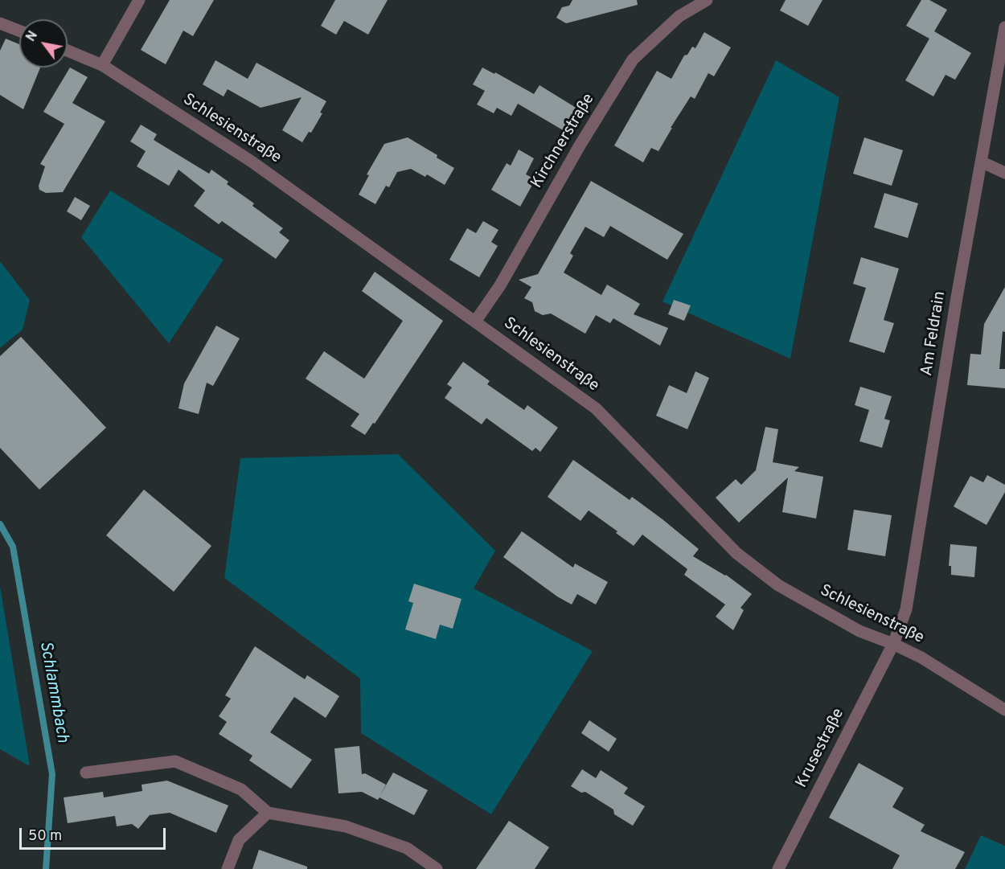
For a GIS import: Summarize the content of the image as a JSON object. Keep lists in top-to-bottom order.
{
  "streets": {
    "street": [
      "Schlesienstraße",
      "Kirchnerstraße",
      "Am Feldrain",
      "Krusestraße"
    ]
  },
  "crossings": [
    ["Schlesienstraße", "Kirchnerstraße"],
    ["Schlesienstraße", "Am Feldrain"],
    ["Schlesienstraße", "Krusestraße"],
    ["Am Feldrain", "Krusestraße"]
  ],
  "water": ["Schlammbach"],
  "scale_bar": "50 m",
  "north": "top left"
}
